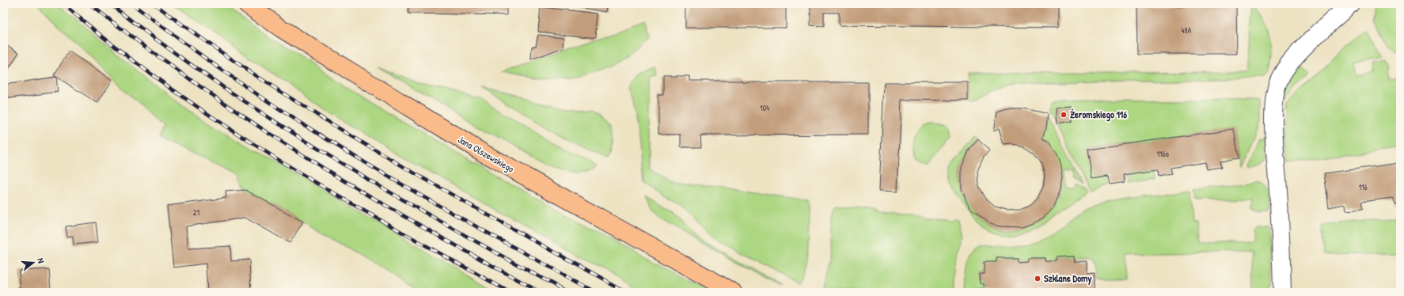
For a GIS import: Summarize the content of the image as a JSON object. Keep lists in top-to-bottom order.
{
  "streets": {
    "main road": ["Jana Olszewskiego"]
  },
  "places": ["Żeromskiego 116", "Szklane Domy"],
  "house_numbers": [
    "48A",
    "104",
    "116a",
    "116",
    "21"
  ],
  "north": "right"
}
